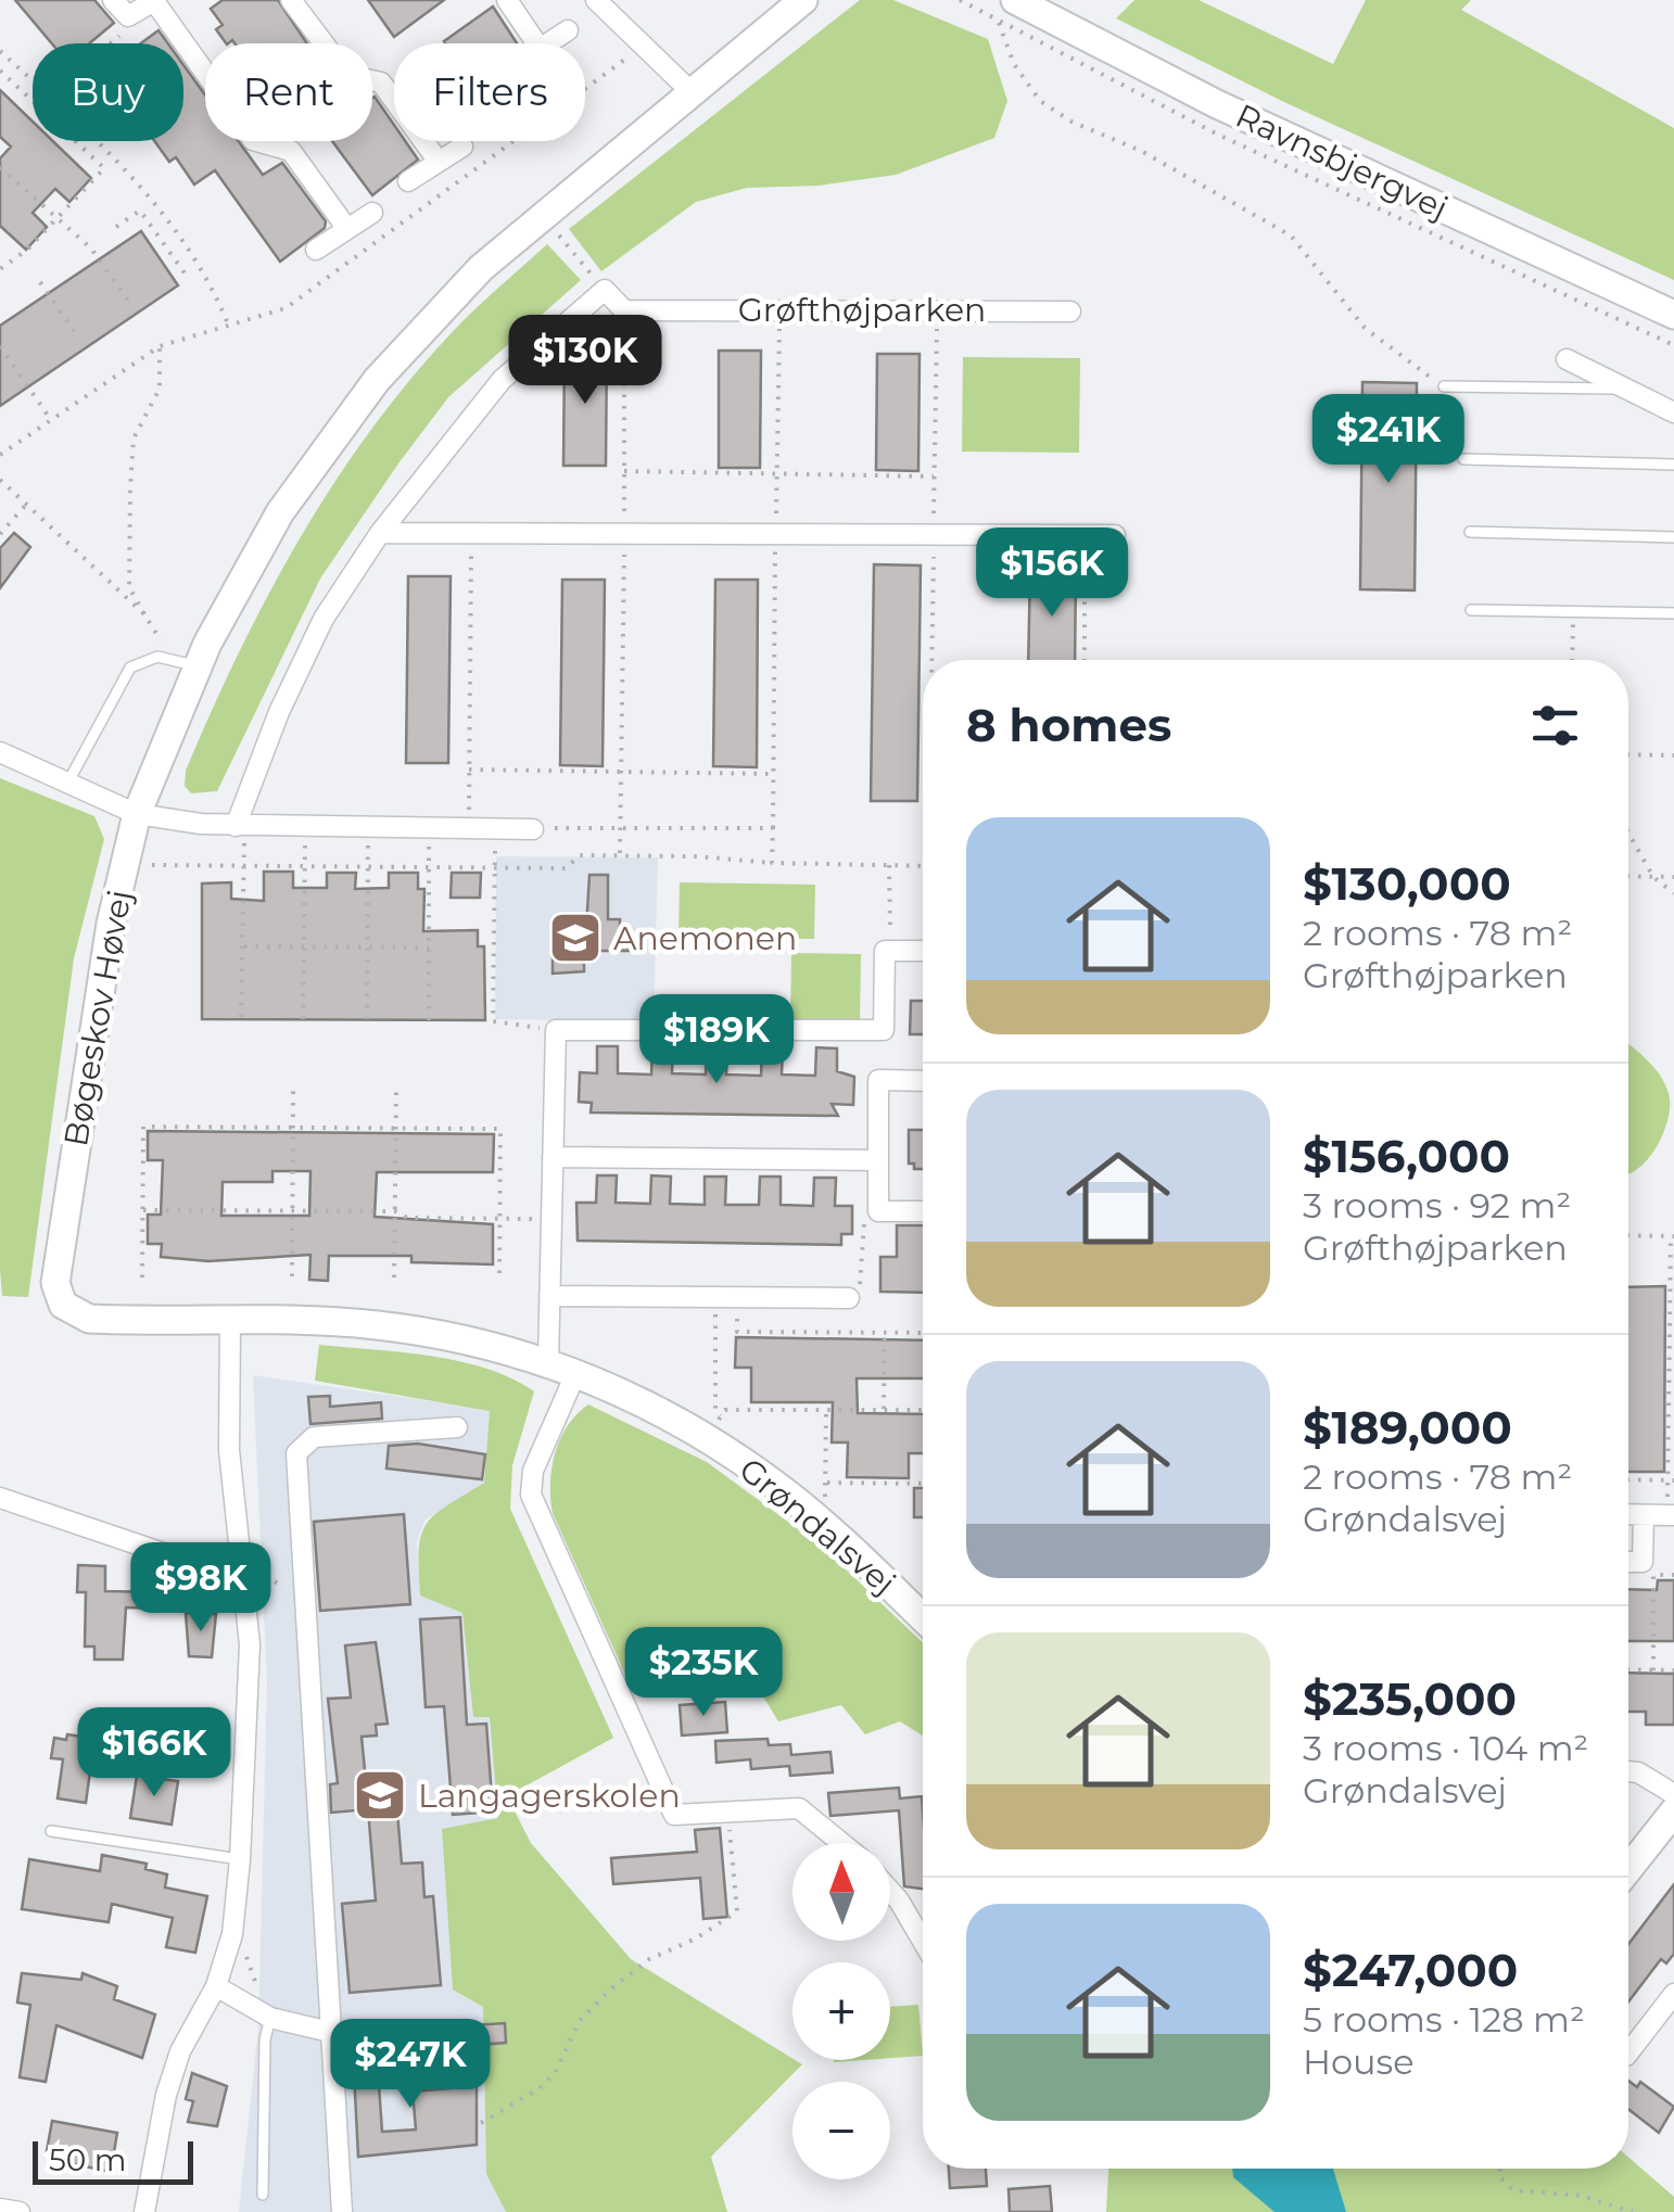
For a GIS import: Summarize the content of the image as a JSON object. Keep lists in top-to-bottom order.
{
  "streets": {
    "street": [
      "Ravnsbjergvej",
      "Grøfthøjparken",
      "Bøgeskov Høvej",
      "Grøndalsvej"
    ]
  },
  "crossings": [
    ["Bøgeskov Høvej", "Grøndalsvej"]
  ],
  "places": {
    "school or university": ["Anemonen", "Langagerskolen"]
  },
  "scale_bar": "50 m",
  "north": "top",
  "page": {
    "chip": ["Buy", "Rent", "Filters"],
    "price": [
      "$130K",
      "$241K",
      "$156K",
      "$189K",
      "$98K",
      "$235K",
      "$166K",
      "$247K"
    ],
    "heading": "8 homes",
    "list": [
      {
        "name": "$130,000",
        "note": "2 rooms · 78 m² · Grøfthøjparken"
      },
      {
        "name": "$156,000",
        "note": "3 rooms · 92 m² · Grøfthøjparken"
      },
      {
        "name": "$189,000",
        "note": "2 rooms · 78 m² · Grøndalsvej"
      },
      {
        "name": "$235,000",
        "note": "3 rooms · 104 m² · Grøndalsvej"
      },
      {
        "name": "$247,000",
        "note": "5 rooms · 128 m² · House"
      }
    ],
    "map_buttons": ["+", "−"],
    "scale": "50 m"
  }
}
